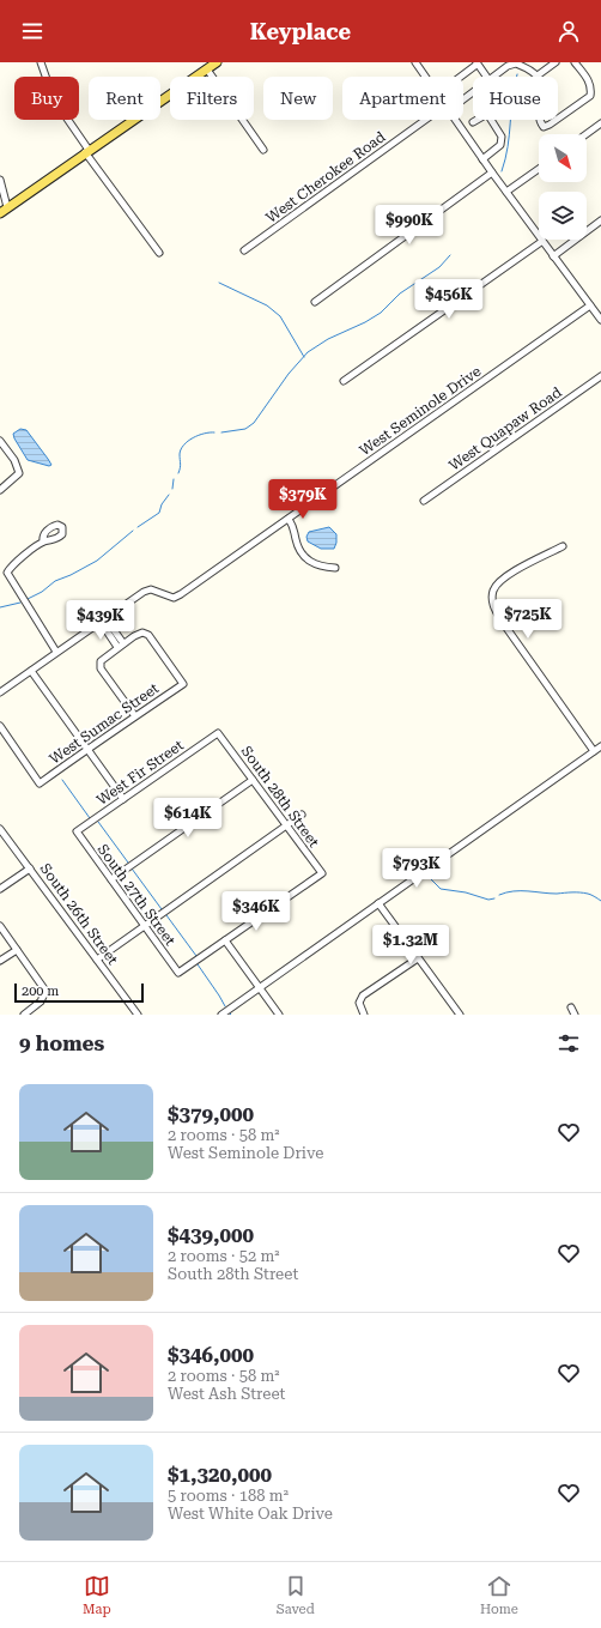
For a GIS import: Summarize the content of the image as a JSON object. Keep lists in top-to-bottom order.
{
  "streets": {
    "street": [
      "West Cherokee Road",
      "West Seminole Drive",
      "West Quapaw Road",
      "West Sumac Street",
      "West Fir Street",
      "South 28th Street",
      "South 27th Street",
      "South 26th Street"
    ]
  },
  "crossings": [
    ["West Fir Street", "South 28th Street"],
    ["West Fir Street", "South 27th Street"],
    ["South 28th Street", "South 27th Street"]
  ],
  "scale_bar": "200 m",
  "north": "bottom right",
  "page": {
    "header": "Keyplace",
    "chip": [
      "Buy",
      "Rent",
      "Filters",
      "New",
      "Apartment",
      "House"
    ],
    "price": [
      "$990K",
      "$456K",
      "$379K",
      "$725K",
      "$439K",
      "$614K",
      "$793K",
      "$346K",
      "$1.32M"
    ],
    "scale": "200 m",
    "heading": "9 homes",
    "list": [
      {
        "name": "$379,000",
        "note": "2 rooms · 58 m² · West Seminole Drive"
      },
      {
        "name": "$439,000",
        "note": "2 rooms · 52 m² · South 28th Street"
      },
      {
        "name": "$346,000",
        "note": "2 rooms · 58 m² · West Ash Street"
      },
      {
        "name": "$1,320,000",
        "note": "5 rooms · 188 m² · West White Oak Drive"
      }
    ],
    "tabs": ["Map", "Saved", "Home"]
  }
}
